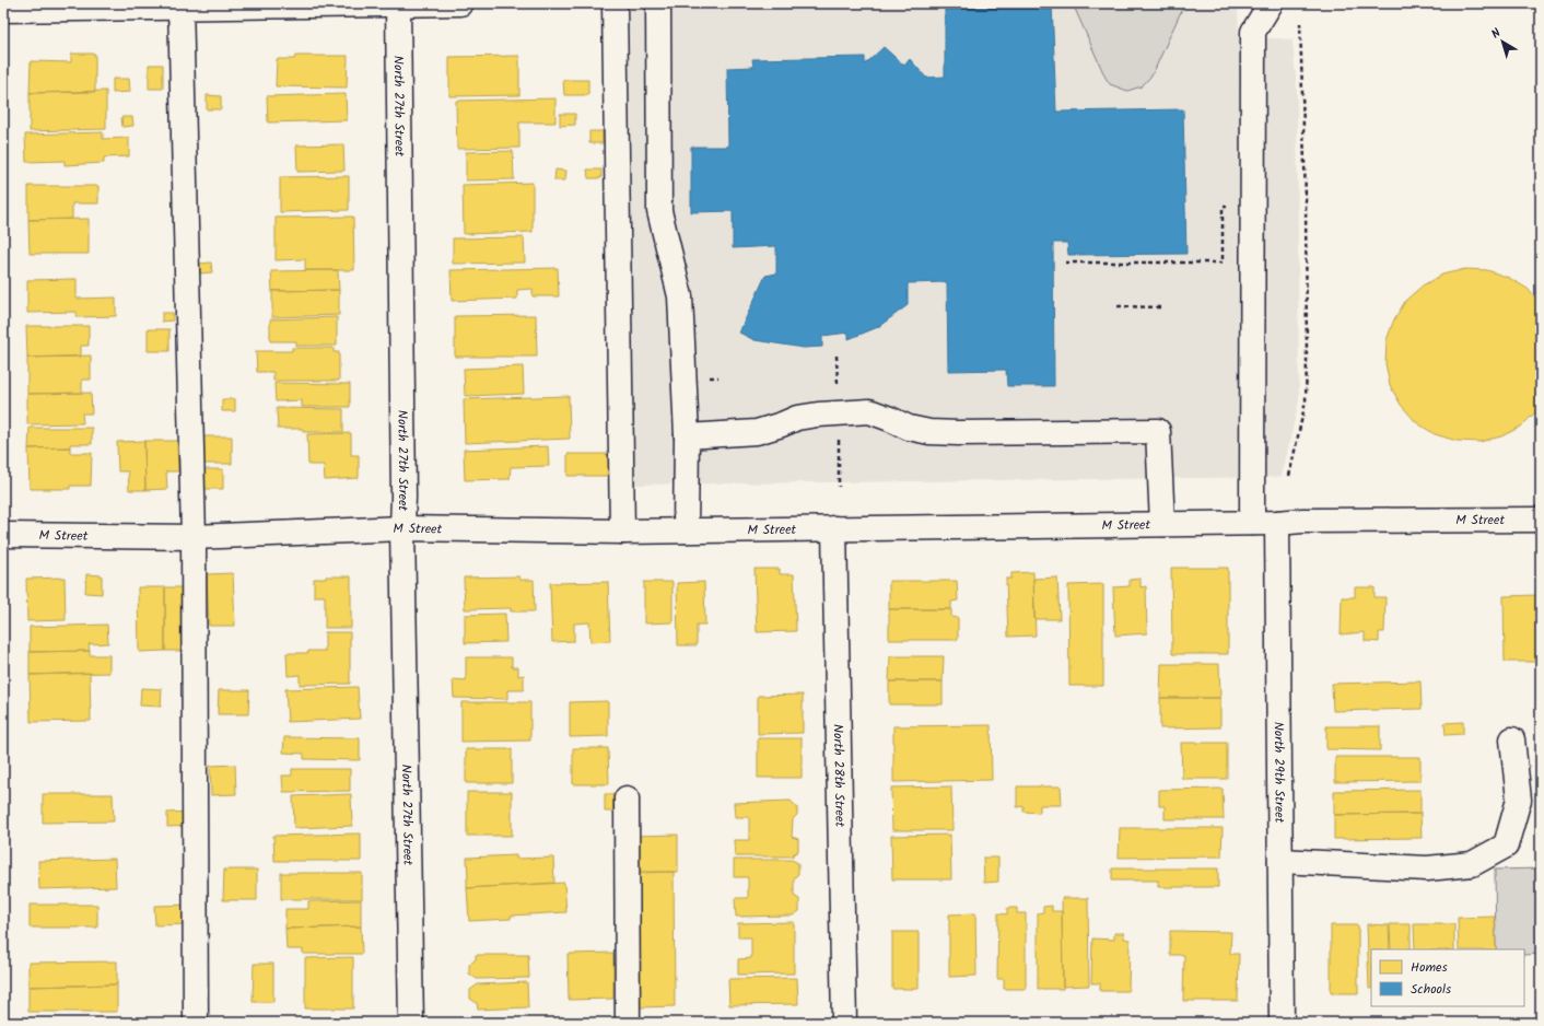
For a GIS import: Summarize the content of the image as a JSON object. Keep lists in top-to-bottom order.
{
  "streets": {
    "street": [
      "North 27th Street",
      "M Street",
      "North 29th Street",
      "North 28th Street"
    ]
  },
  "crossings": [
    ["North 27th Street", "M Street"],
    ["M Street", "North 29th Street"],
    ["M Street", "North 28th Street"]
  ],
  "legend": ["Homes", "Schools"],
  "north": "top left"
}
